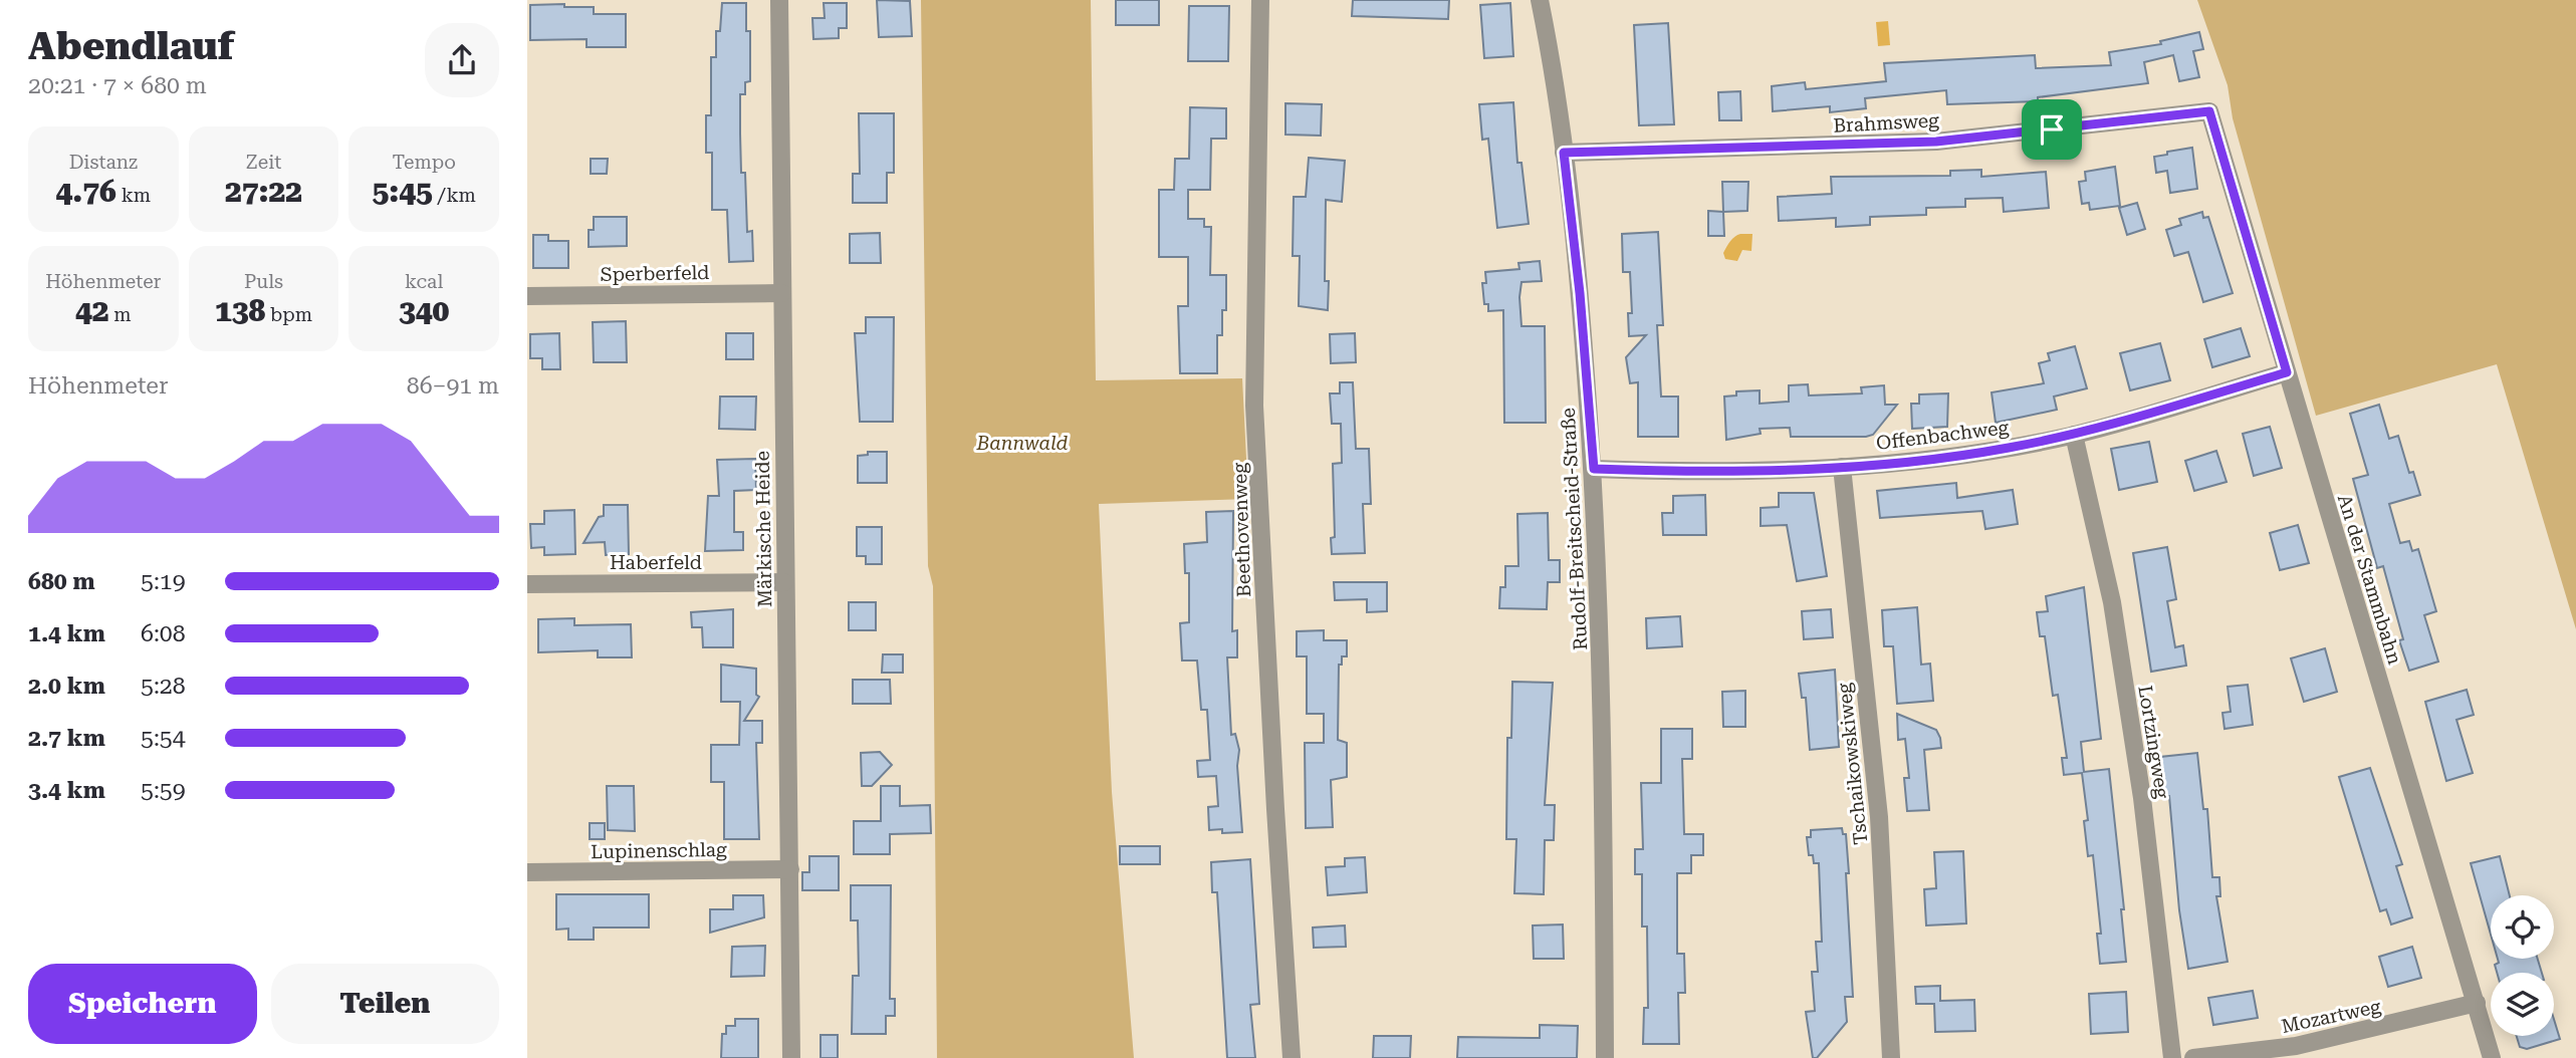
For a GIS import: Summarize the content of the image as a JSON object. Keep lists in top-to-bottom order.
{
  "streets": {
    "street": [
      "Brahmsweg",
      "Sperberfeld",
      "Offenbachweg",
      "Märkische Heide",
      "Rudolf-Breitscheid-Straße",
      "Beethovenweg",
      "Haberfeld",
      "An der Stammbahn",
      "Lortzingweg",
      "Tschaikowskiweg",
      "Lupinenschlag",
      "Mozartweg"
    ]
  },
  "crossings": [
    ["Brahmsweg", "Rudolf-Breitscheid-Straße"],
    ["Brahmsweg", "An der Stammbahn"],
    ["Sperberfeld", "Märkische Heide"],
    ["Offenbachweg", "Rudolf-Breitscheid-Straße"],
    ["Offenbachweg", "An der Stammbahn"],
    ["Offenbachweg", "Lortzingweg"],
    ["Offenbachweg", "Tschaikowskiweg"],
    ["Märkische Heide", "Haberfeld"],
    ["Märkische Heide", "Lupinenschlag"],
    ["An der Stammbahn", "Mozartweg"]
  ],
  "parks": ["Bannwald"],
  "page": {
    "heading": ["Abendlauf", "20:21 · 7 × 680 m"],
    "stats": [
      ["Distanz", "4.76 km"],
      ["Zeit", "27:22"],
      ["Tempo", "5:45 /km"],
      ["Höhenmeter", "42 m"],
      ["Puls", "138 bpm"],
      ["kcal", "340"]
    ],
    "chart": ["Höhenmeter", "86–91 m"],
    "list": [
      {
        "name": "680 m",
        "note": "5:19"
      },
      {
        "name": "1.4 km",
        "note": "6:08"
      },
      {
        "name": "2.0 km",
        "note": "5:28"
      },
      {
        "name": "2.7 km",
        "note": "5:54"
      },
      {
        "name": "3.4 km",
        "note": "5:59"
      }
    ],
    "buttons": ["Speichern", "Teilen"]
  }
}
